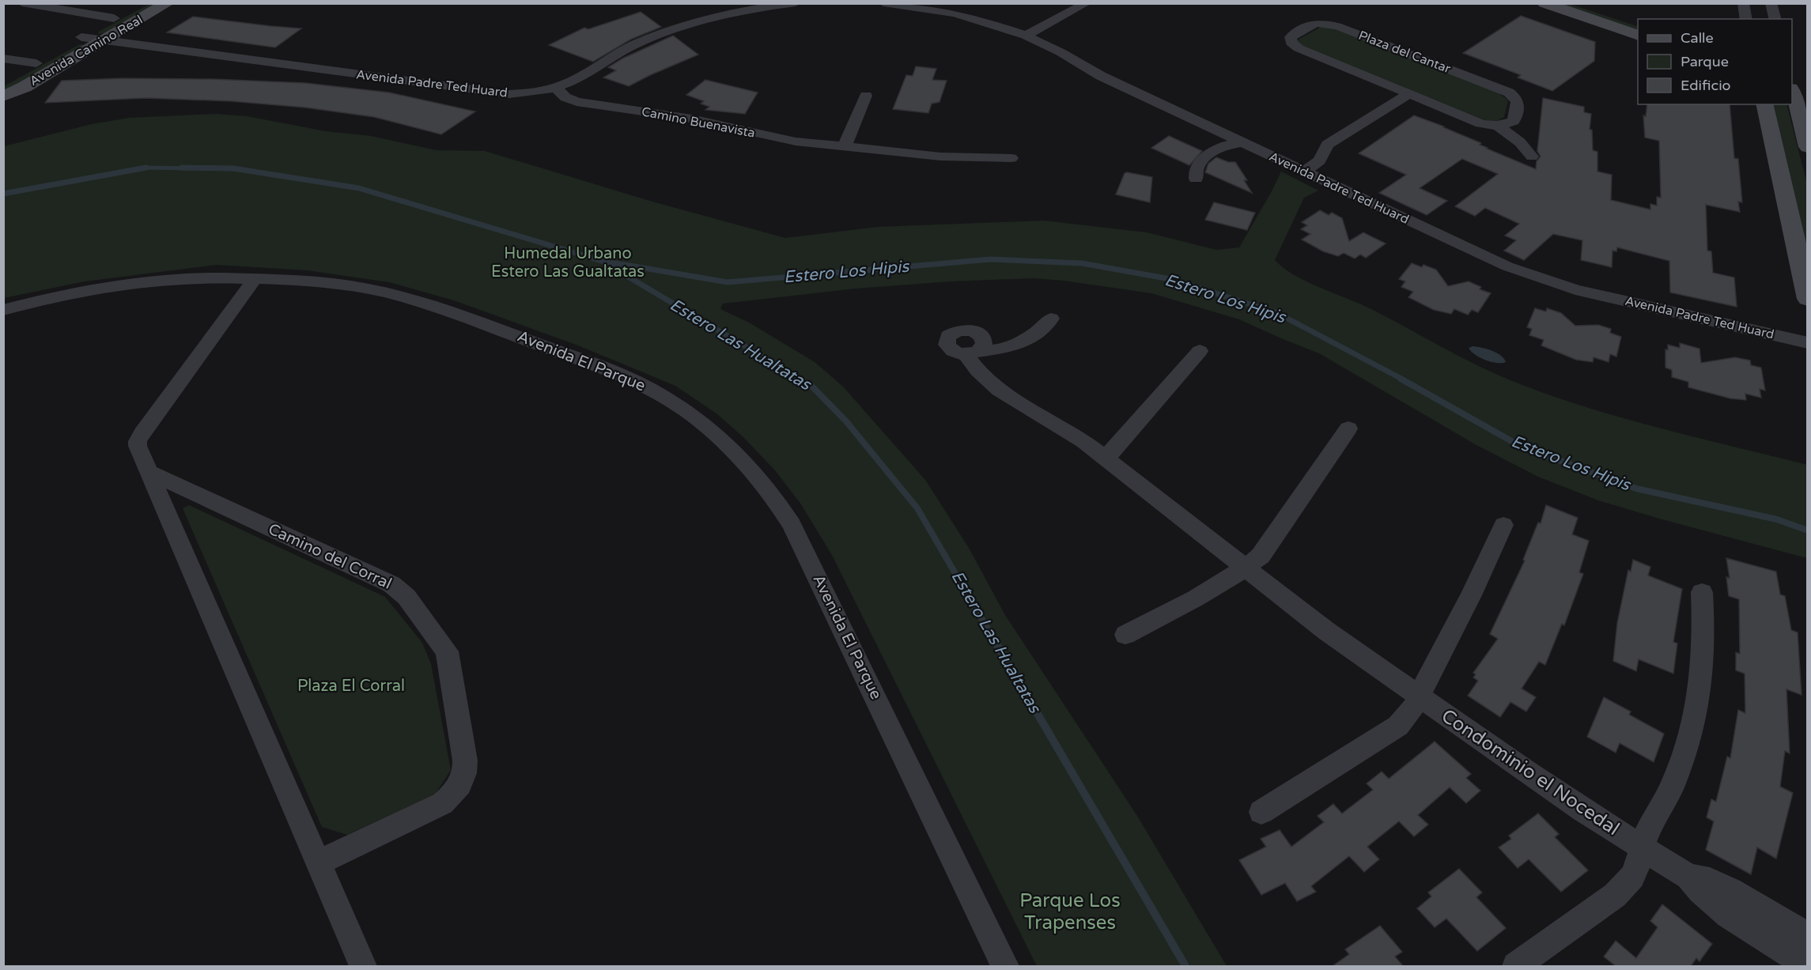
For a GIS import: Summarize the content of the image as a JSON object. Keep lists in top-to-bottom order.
{
  "streets": {
    "main road": ["Avenida Camino Real"],
    "street": [
      "Plaza del Cantar",
      "Avenida Padre Ted Huard",
      "Camino Buenavista",
      "Avenida El Parque",
      "Camino del Corral",
      "Condominio el Nocedal"
    ]
  },
  "crossings": [
    ["Avenida Camino Real", "Avenida Padre Ted Huard"],
    ["Avenida Padre Ted Huard", "Camino Buenavista"]
  ],
  "water": ["Estero Los Hipis", "Estero Las Hualtatas"],
  "parks": ["Humedal Urbano Estero Las Gualtatas", "Plaza El Corral", "Parque Los Trapenses"],
  "legend": ["Calle", "Parque", "Edificio"]
}
